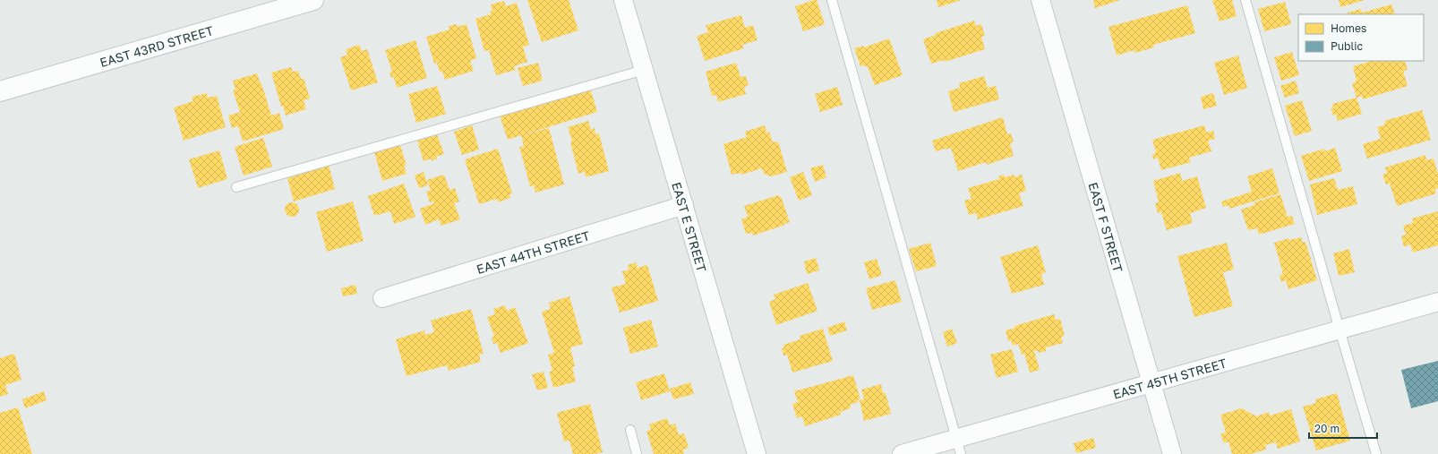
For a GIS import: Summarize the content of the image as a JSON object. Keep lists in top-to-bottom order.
{
  "streets": {
    "street": [
      "EAST 43RD STREET",
      "EAST E STREET",
      "EAST F STREET",
      "EAST 44TH STREET",
      "EAST 45TH STREET"
    ]
  },
  "crossings": [
    ["EAST E STREET", "EAST 44TH STREET"],
    ["EAST F STREET", "EAST 45TH STREET"]
  ],
  "legend": ["Homes", "Public"],
  "scale_bar": "20 m"
}
